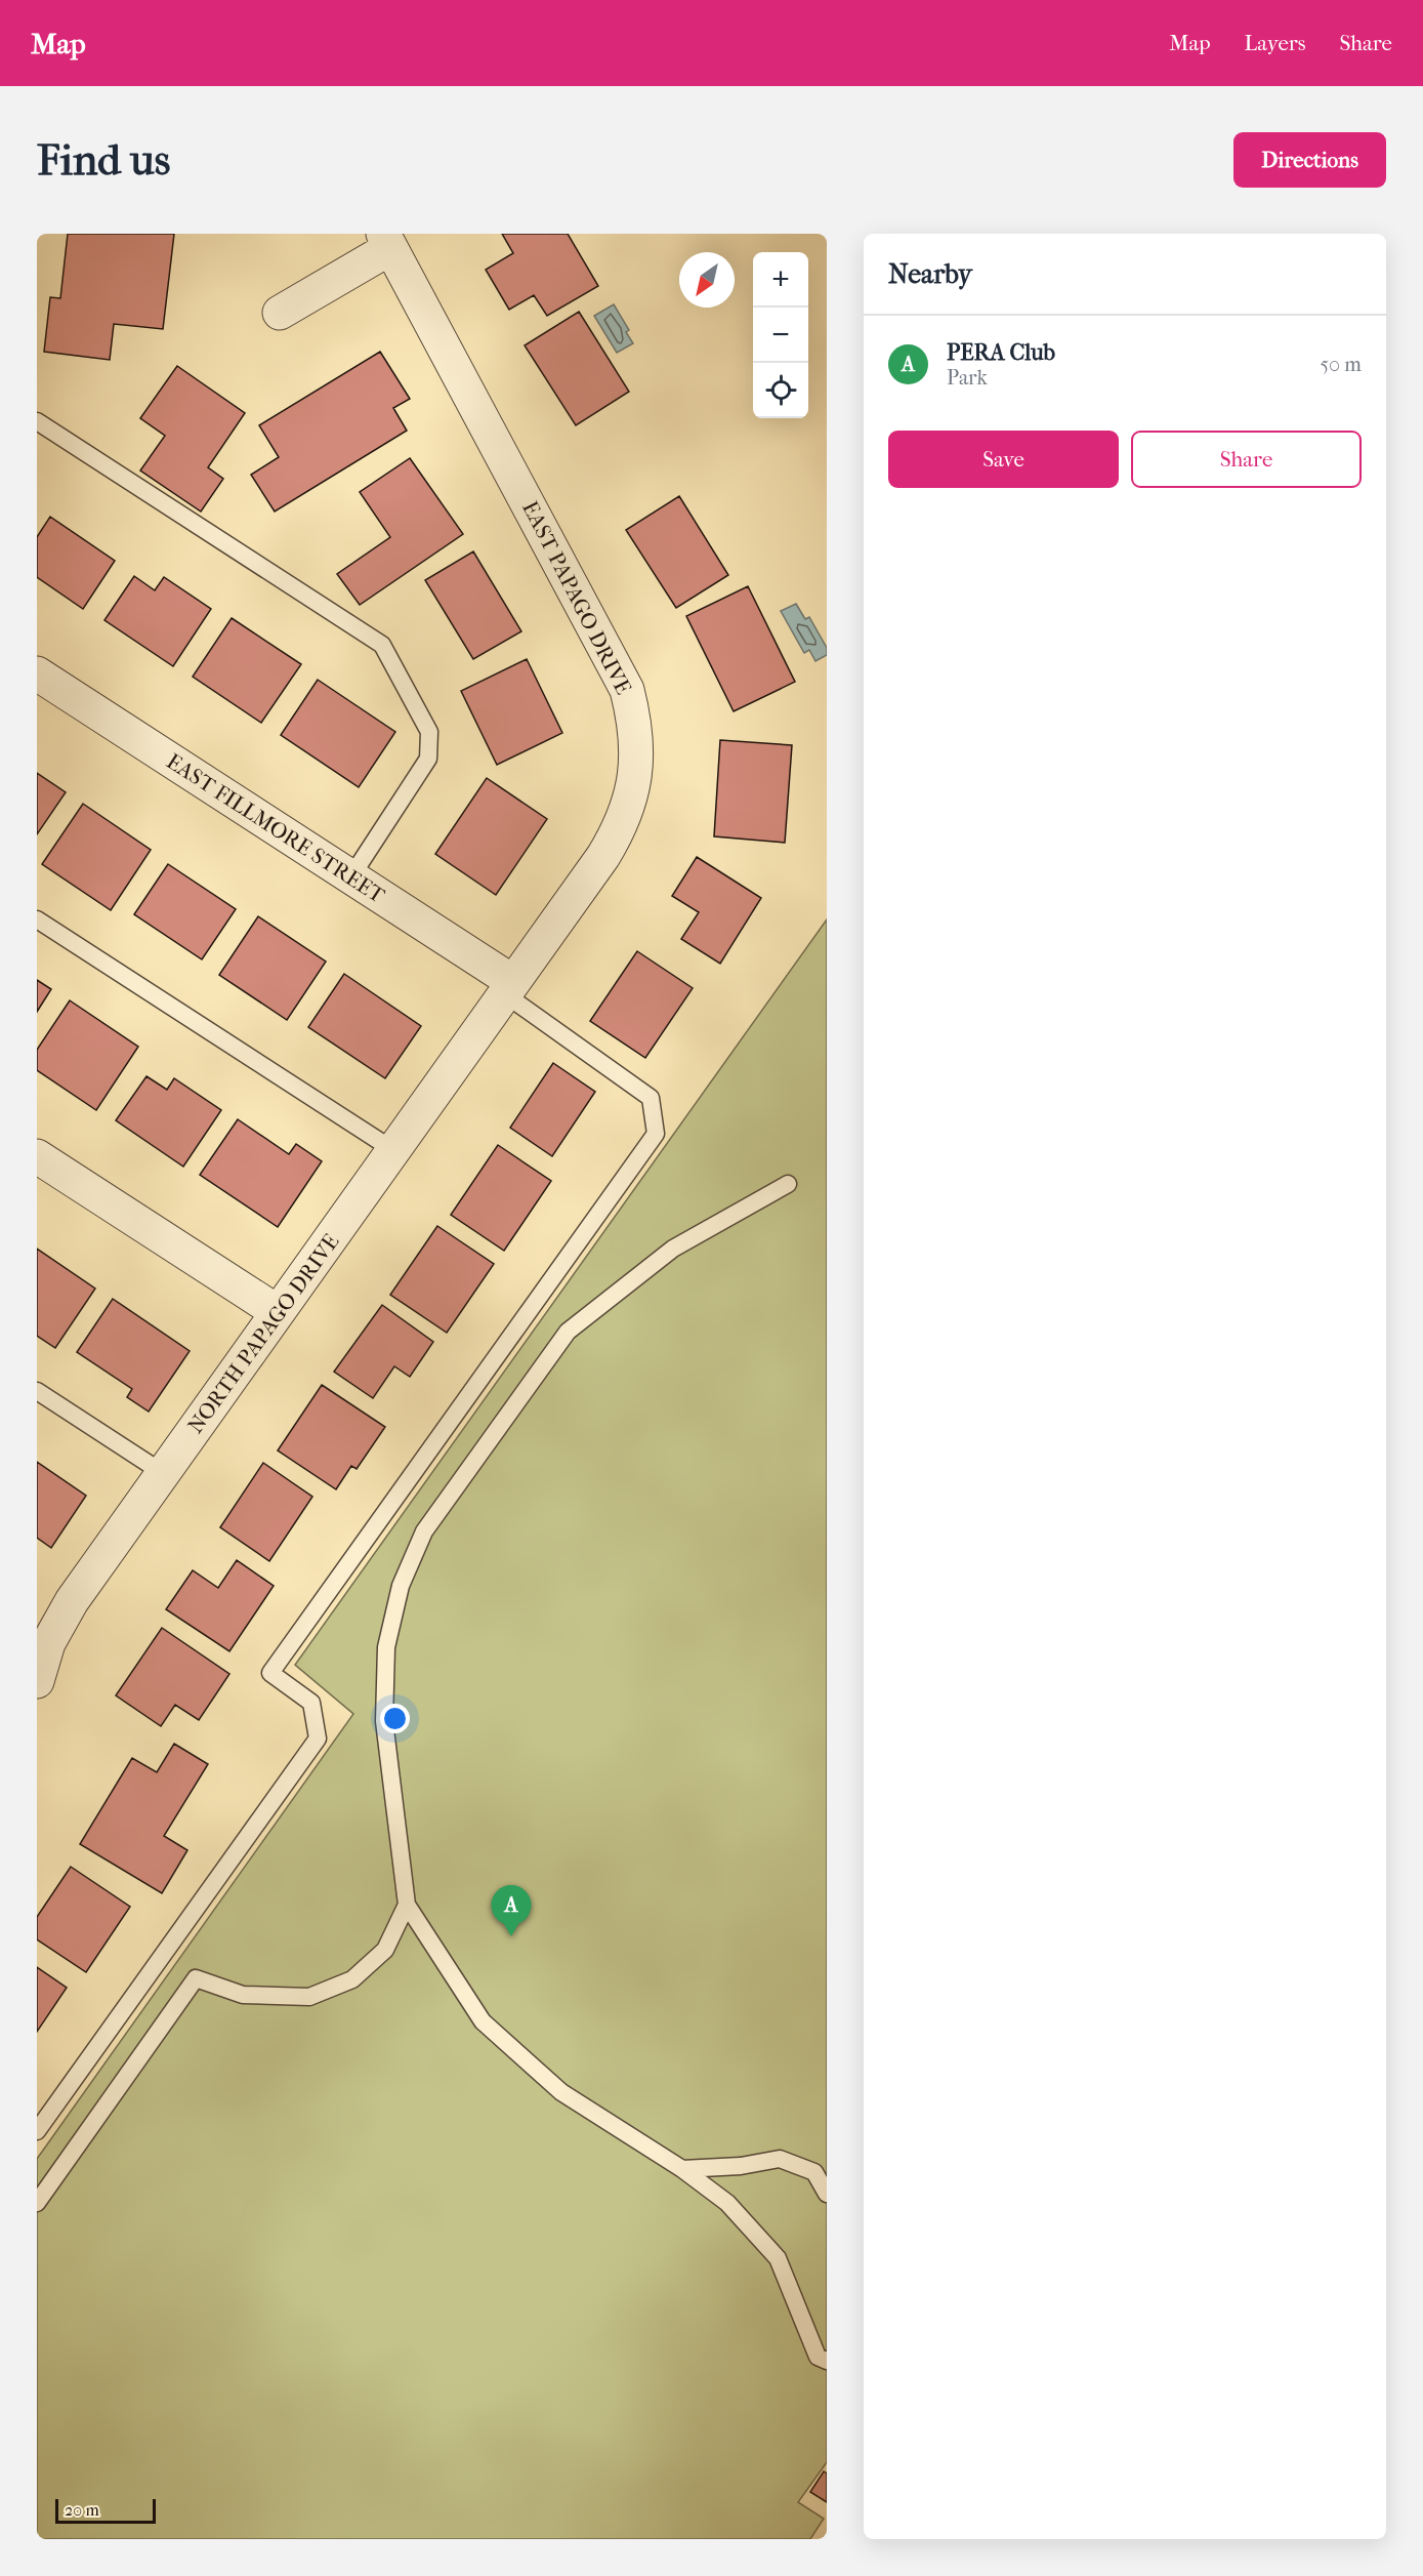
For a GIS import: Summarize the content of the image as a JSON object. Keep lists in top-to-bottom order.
{
  "streets": {
    "street": ["EAST PAPAGO DRIVE", "EAST FILLMORE STREET", "NORTH PAPAGO DRIVE"]
  },
  "crossings": [
    ["EAST PAPAGO DRIVE", "EAST FILLMORE STREET"],
    ["EAST PAPAGO DRIVE", "NORTH PAPAGO DRIVE"],
    ["EAST FILLMORE STREET", "NORTH PAPAGO DRIVE"]
  ],
  "scale_bar": "20 m",
  "north": "bottom left",
  "page": {
    "header": "Map",
    "nav": ["Map", "Layers", "Share"],
    "buttons": [
      "Directions",
      ["Save", "Share"]
    ],
    "title": "Find us",
    "heading": "Nearby",
    "map_buttons": ["+", "−"],
    "list": [
      {
        "mark": "A",
        "name": "PERA Club",
        "note": "Park",
        "value": "50 m"
      }
    ],
    "pins": "A",
    "scale": "20 m"
  }
}
